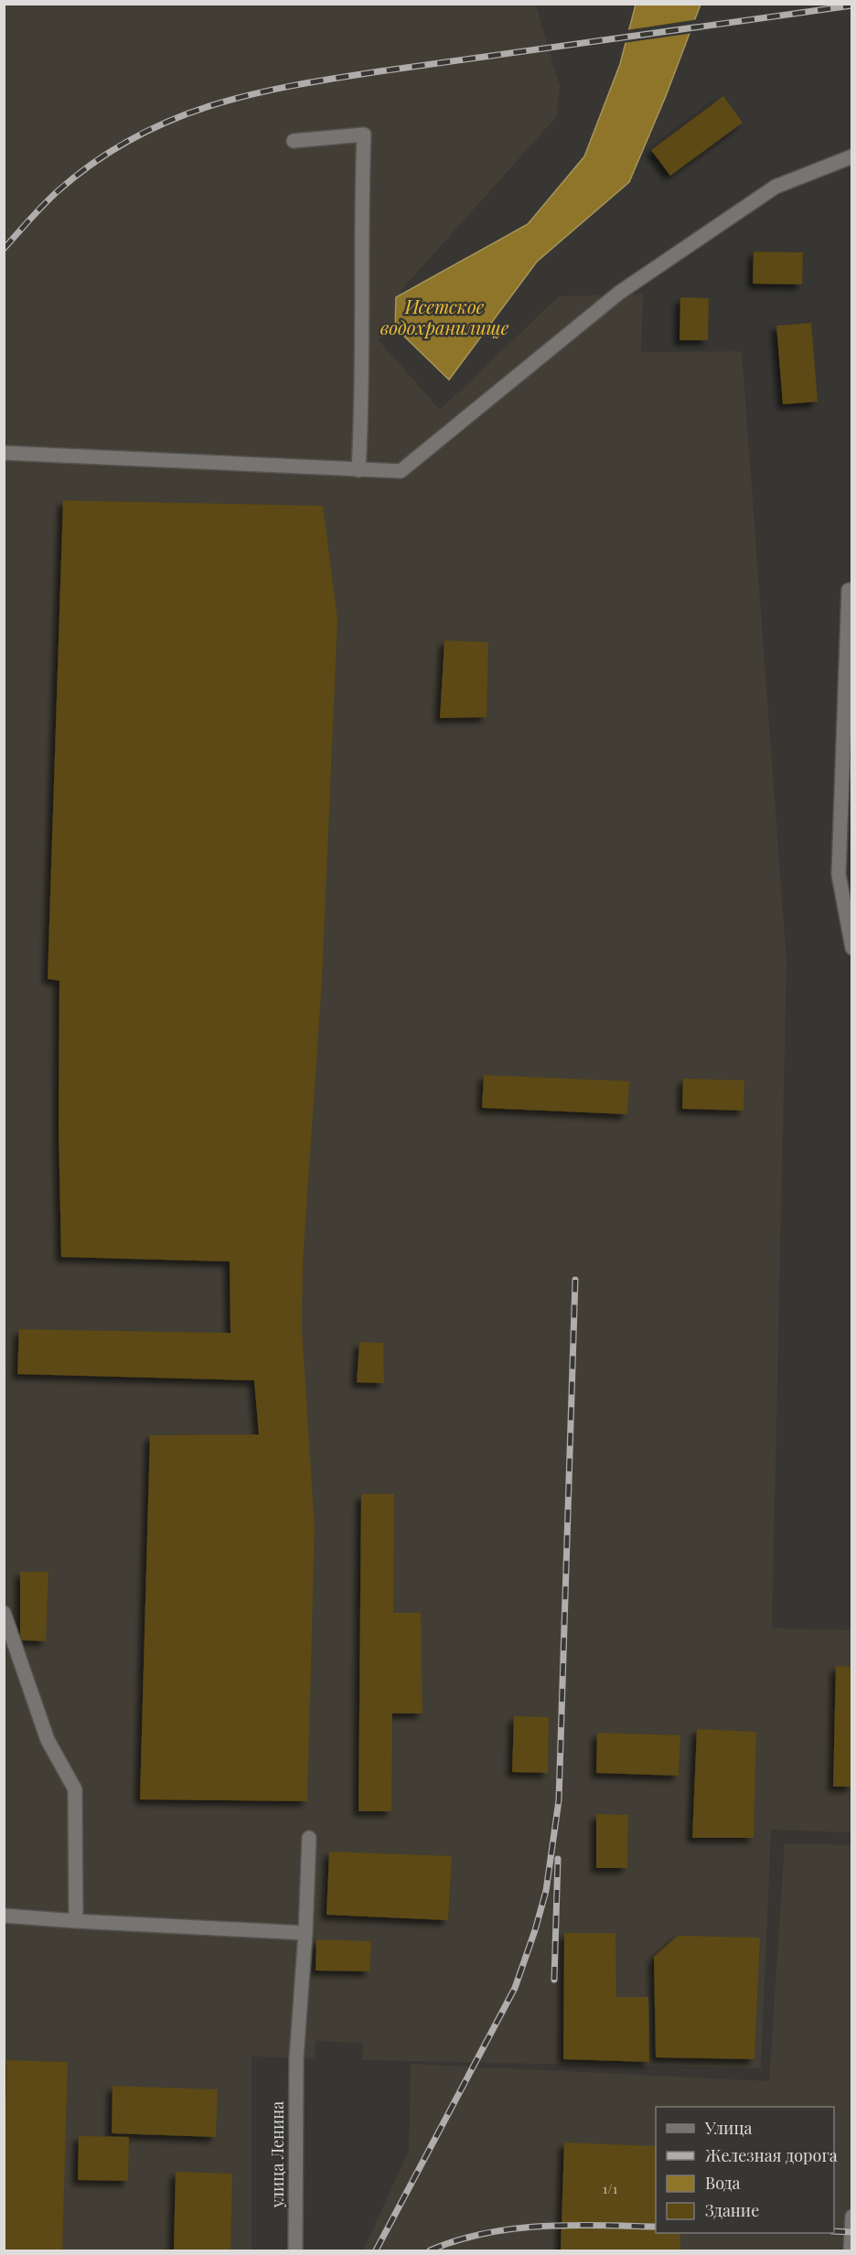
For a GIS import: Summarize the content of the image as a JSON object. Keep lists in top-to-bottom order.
{
  "streets": {
    "street": ["улица Ленина"]
  },
  "water": ["Исетское водохранилище"],
  "house_numbers": ["1/1"],
  "legend": [
    "Улица",
    "Железная дорога",
    "Вода",
    "Здание"
  ]
}
